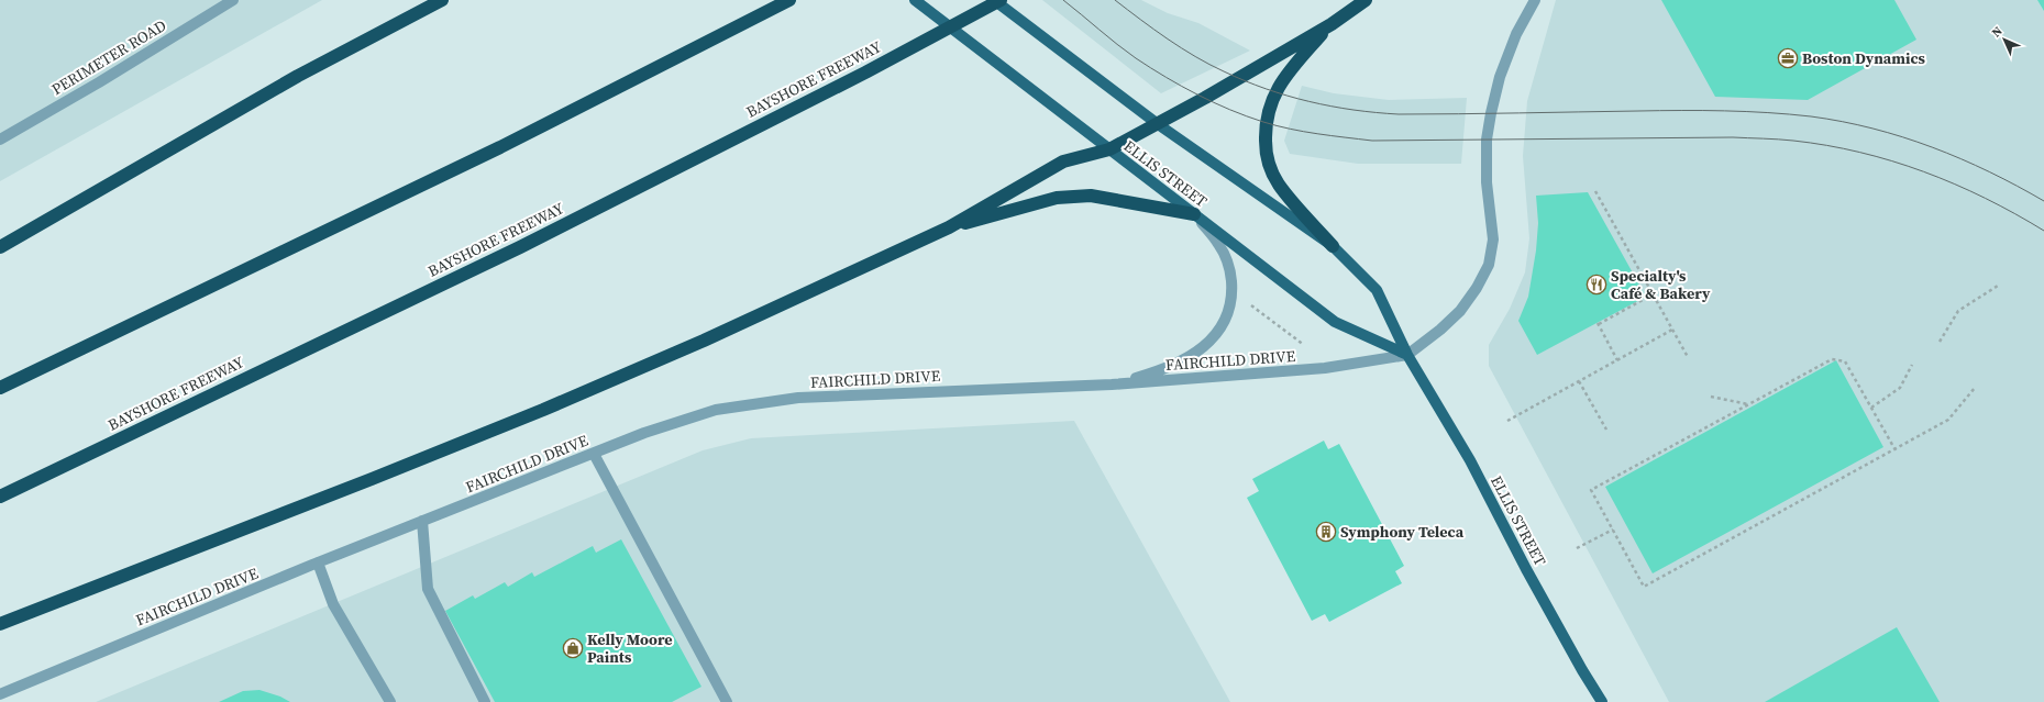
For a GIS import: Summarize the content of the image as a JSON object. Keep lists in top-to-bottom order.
{
  "streets": {
    "highway": ["BAYSHORE FREEWAY"],
    "main road": ["ELLIS STREET"],
    "street": ["PERIMETER ROAD", "FAIRCHILD DRIVE"]
  },
  "crossings": [
    ["ELLIS STREET", "FAIRCHILD DRIVE"]
  ],
  "places": {
    "office": ["Boston Dynamics"],
    "restaurant": ["Specialty's Café & Bakery"],
    "building": ["Symphony Teleca"],
    "shop": ["Kelly Moore Paints"]
  },
  "north": "top left"
}
